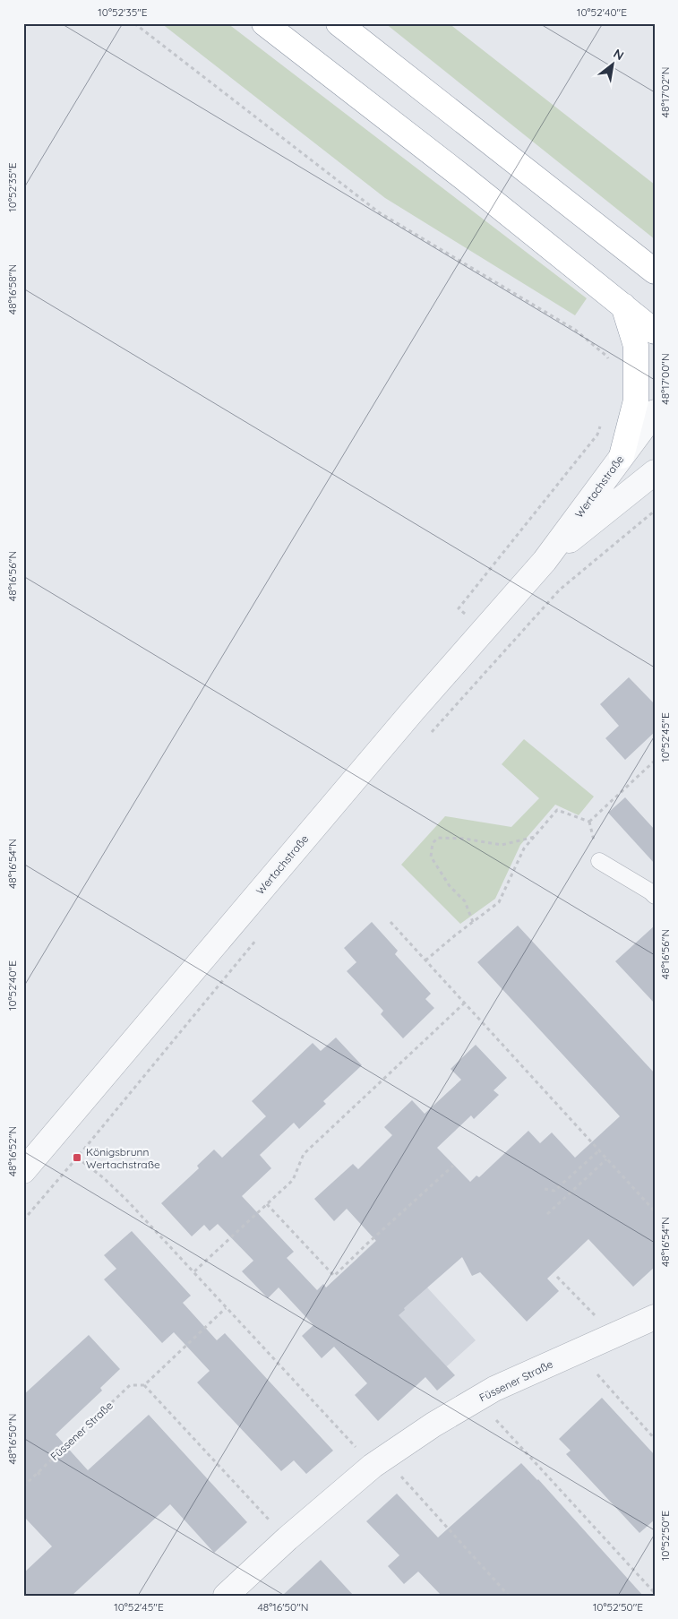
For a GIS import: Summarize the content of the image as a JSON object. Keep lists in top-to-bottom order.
{
  "streets": {
    "street": ["Wertachstraße", "Füssener Straße"]
  },
  "places": {
    "transit": ["Königsbrunn Wertachstraße"]
  },
  "north": "top right",
  "coordinates": [
    "10°52'35\"E",
    "10°52'40\"E",
    "48°17'02\"N",
    "48°16'58\"N",
    "48°17'00\"N",
    "48°16'56\"N",
    "10°52'45\"E",
    "48°16'54\"N",
    "48°16'52\"N",
    "48°16'50\"N",
    "10°52'50\"E"
  ]
}
